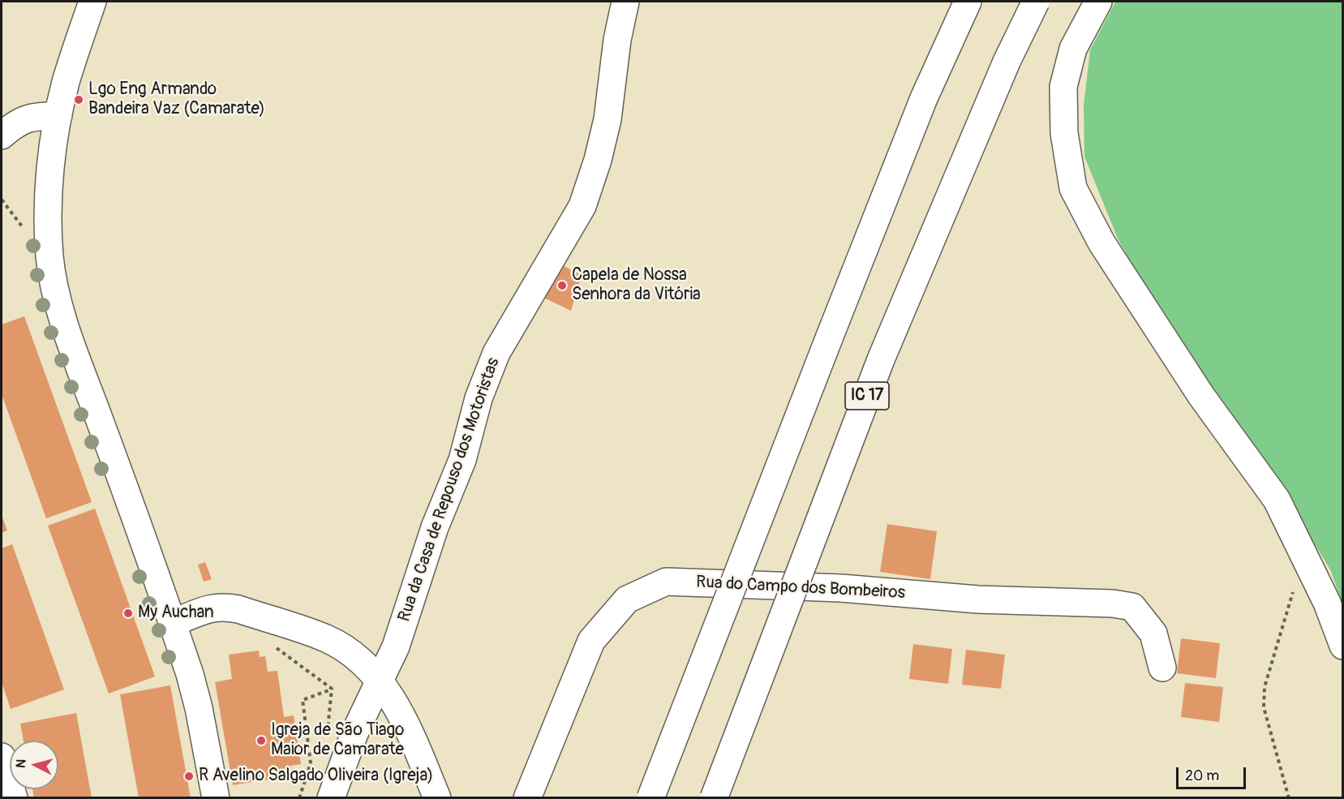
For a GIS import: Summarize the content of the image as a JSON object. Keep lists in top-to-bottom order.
{
  "streets": {
    "main road": ["IC 17", "Rua da Casa de Repouso dos Motoristas", "Rua do Campo dos Bombeiros"]
  },
  "places": [
    "Lgo Eng Armando Bandeira Vaz (Camarate)",
    "Capela de Nossa Senhora da Vitória",
    "My Auchan",
    "Igreja de São Tiago Maior de Camarate",
    "R Avelino Salgado Oliveira (Igreja)"
  ],
  "scale_bar": "20 m",
  "north": "left"
}
